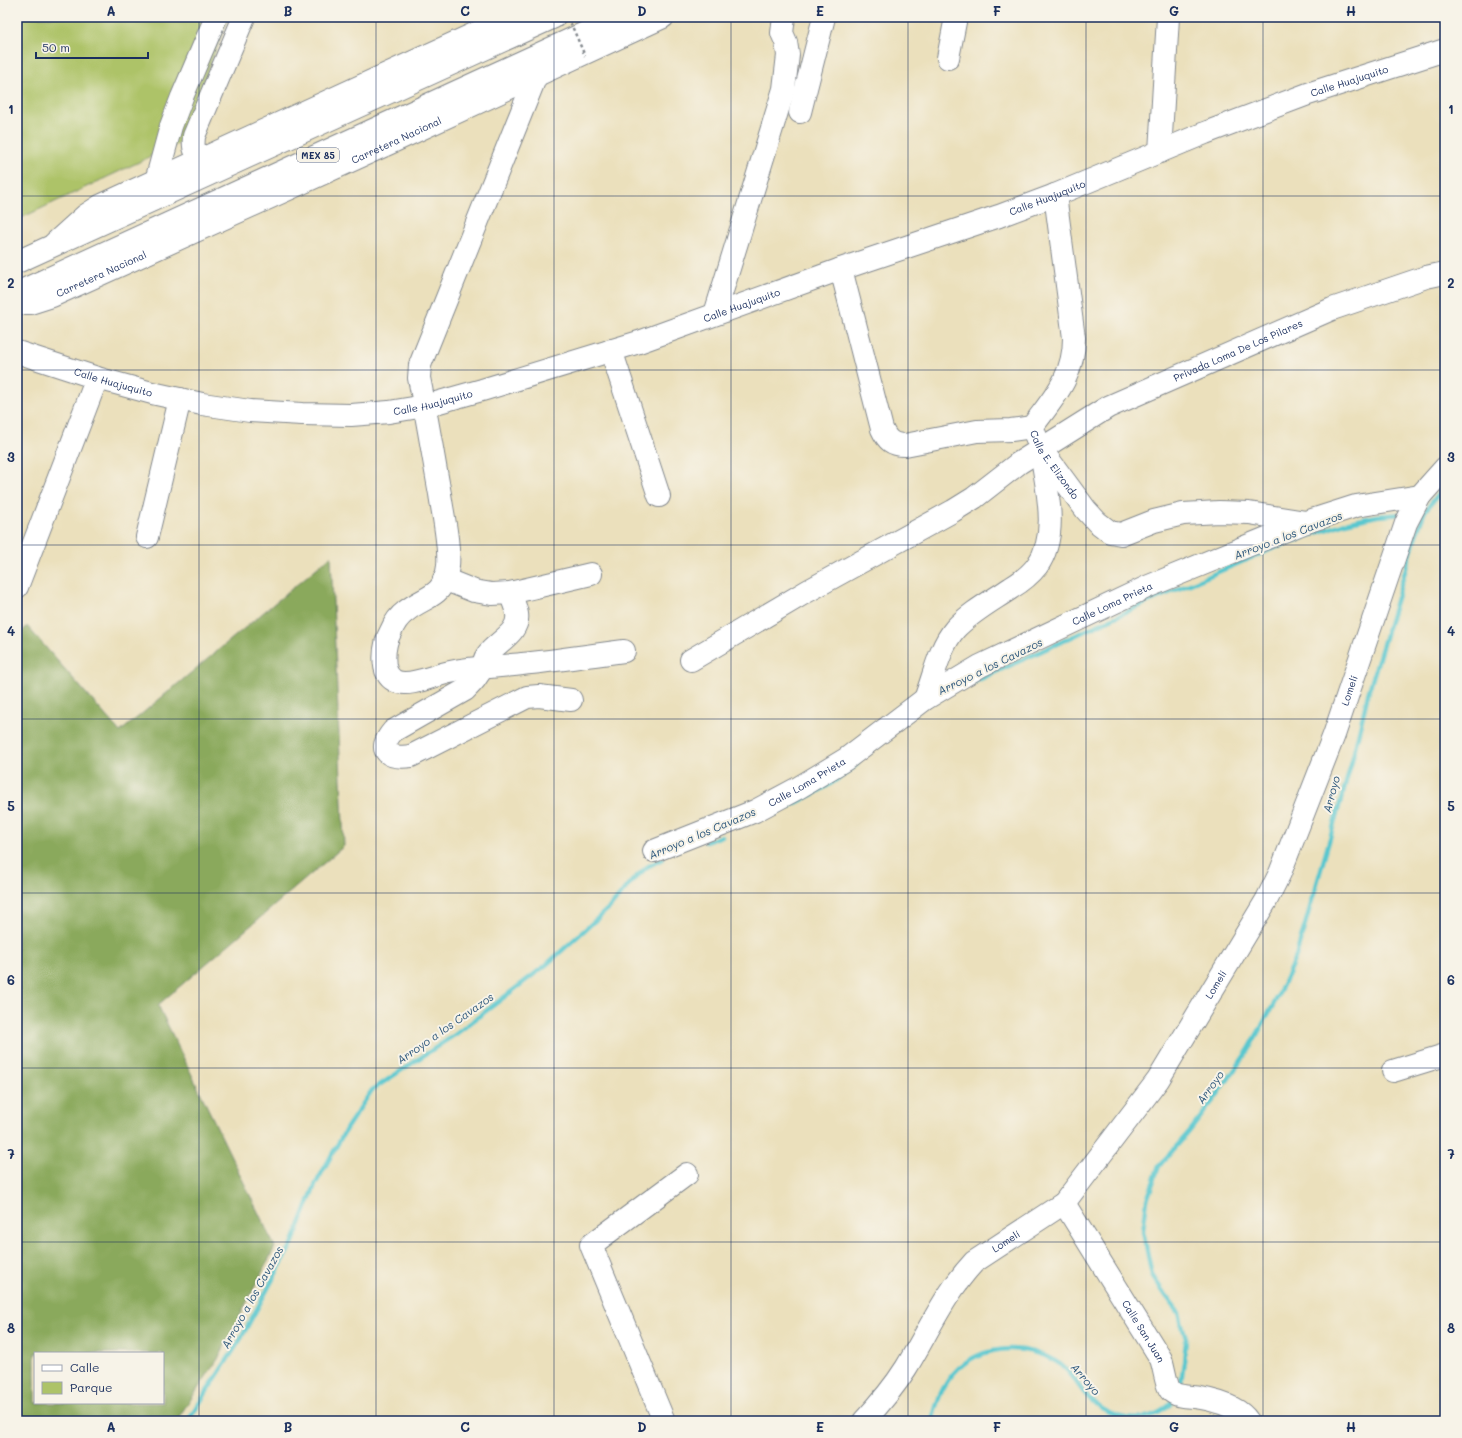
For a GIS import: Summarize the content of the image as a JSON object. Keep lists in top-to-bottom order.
{
  "streets": {
    "main road": [
      "Calle Huajuquito",
      "Carretera Nacional",
      "MEX 85",
      "Privada Loma De Los Pilares",
      "Calle E. Elizondo",
      "Calle Loma Prieta",
      "Lomelí",
      "Calle San Juan"
    ]
  },
  "crossings": [
    ["Calle Huajuquito", "Calle E. Elizondo"],
    ["Privada Loma De Los Pilares", "Calle E. Elizondo"],
    ["Calle E. Elizondo", "Calle Loma Prieta"],
    ["Calle Loma Prieta", "Lomelí"],
    ["Lomelí", "Calle San Juan"]
  ],
  "water": ["Arroyo a los Cavazos", "Arroyo"],
  "legend": ["Calle", "Parque"],
  "scale_bar": "50 m",
  "grid": {
    "columns": [
      "A",
      "B",
      "C",
      "D",
      "E",
      "F",
      "G",
      "H"
    ],
    "rows": [
      "1",
      "2",
      "3",
      "4",
      "5",
      "6",
      "7",
      "8"
    ]
  }
}
